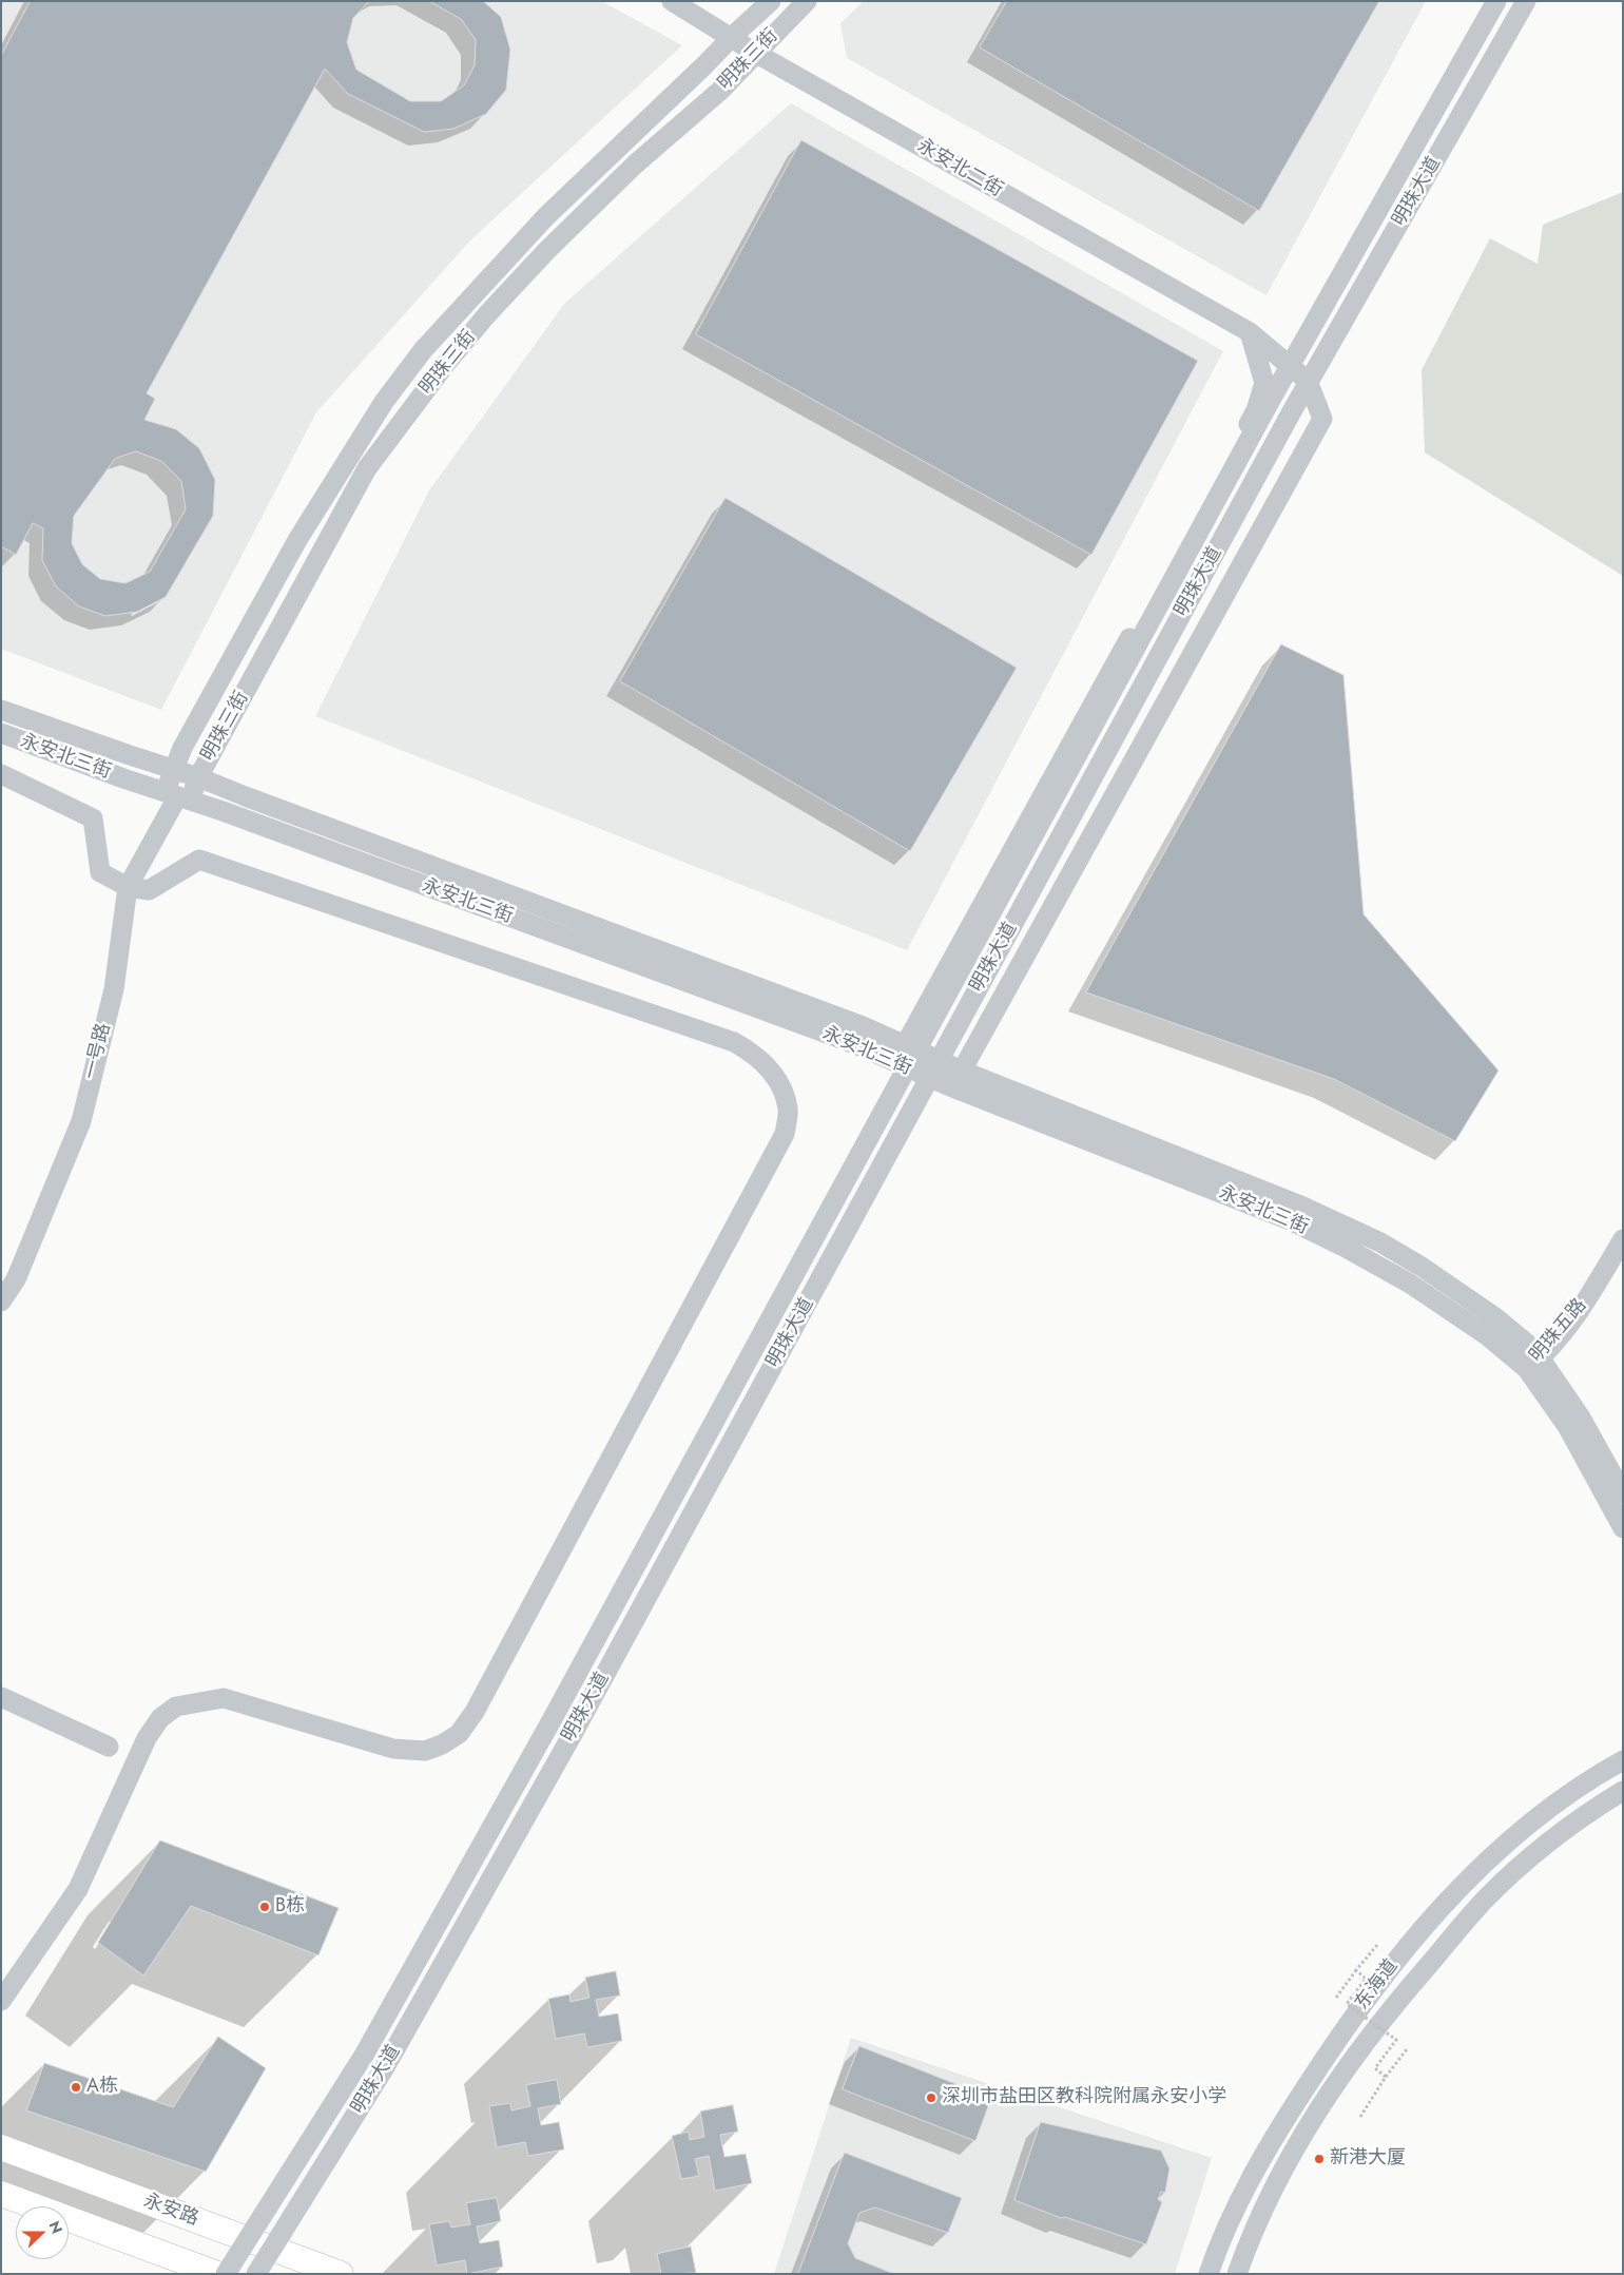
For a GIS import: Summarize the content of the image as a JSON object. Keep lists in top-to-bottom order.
{
  "streets": {
    "main road": ["永安路"],
    "street": [
      "明珠三街",
      "永安北二街",
      "明珠大道",
      "永安北三街",
      "一号路",
      "明珠五路",
      "东海道"
    ]
  },
  "crossings": [
    ["明珠三街", "永安北二街"],
    ["明珠三街", "永安北三街"],
    ["明珠三街", "一号路"],
    ["永安北二街", "明珠大道"],
    ["明珠大道", "永安北三街"],
    ["永安北三街", "一号路"],
    ["永安北三街", "明珠五路"]
  ],
  "places": [
    "B栋",
    "A栋",
    "深圳市盐田区教科院附属永安小学",
    "新港大厦"
  ],
  "north": "right"
}
